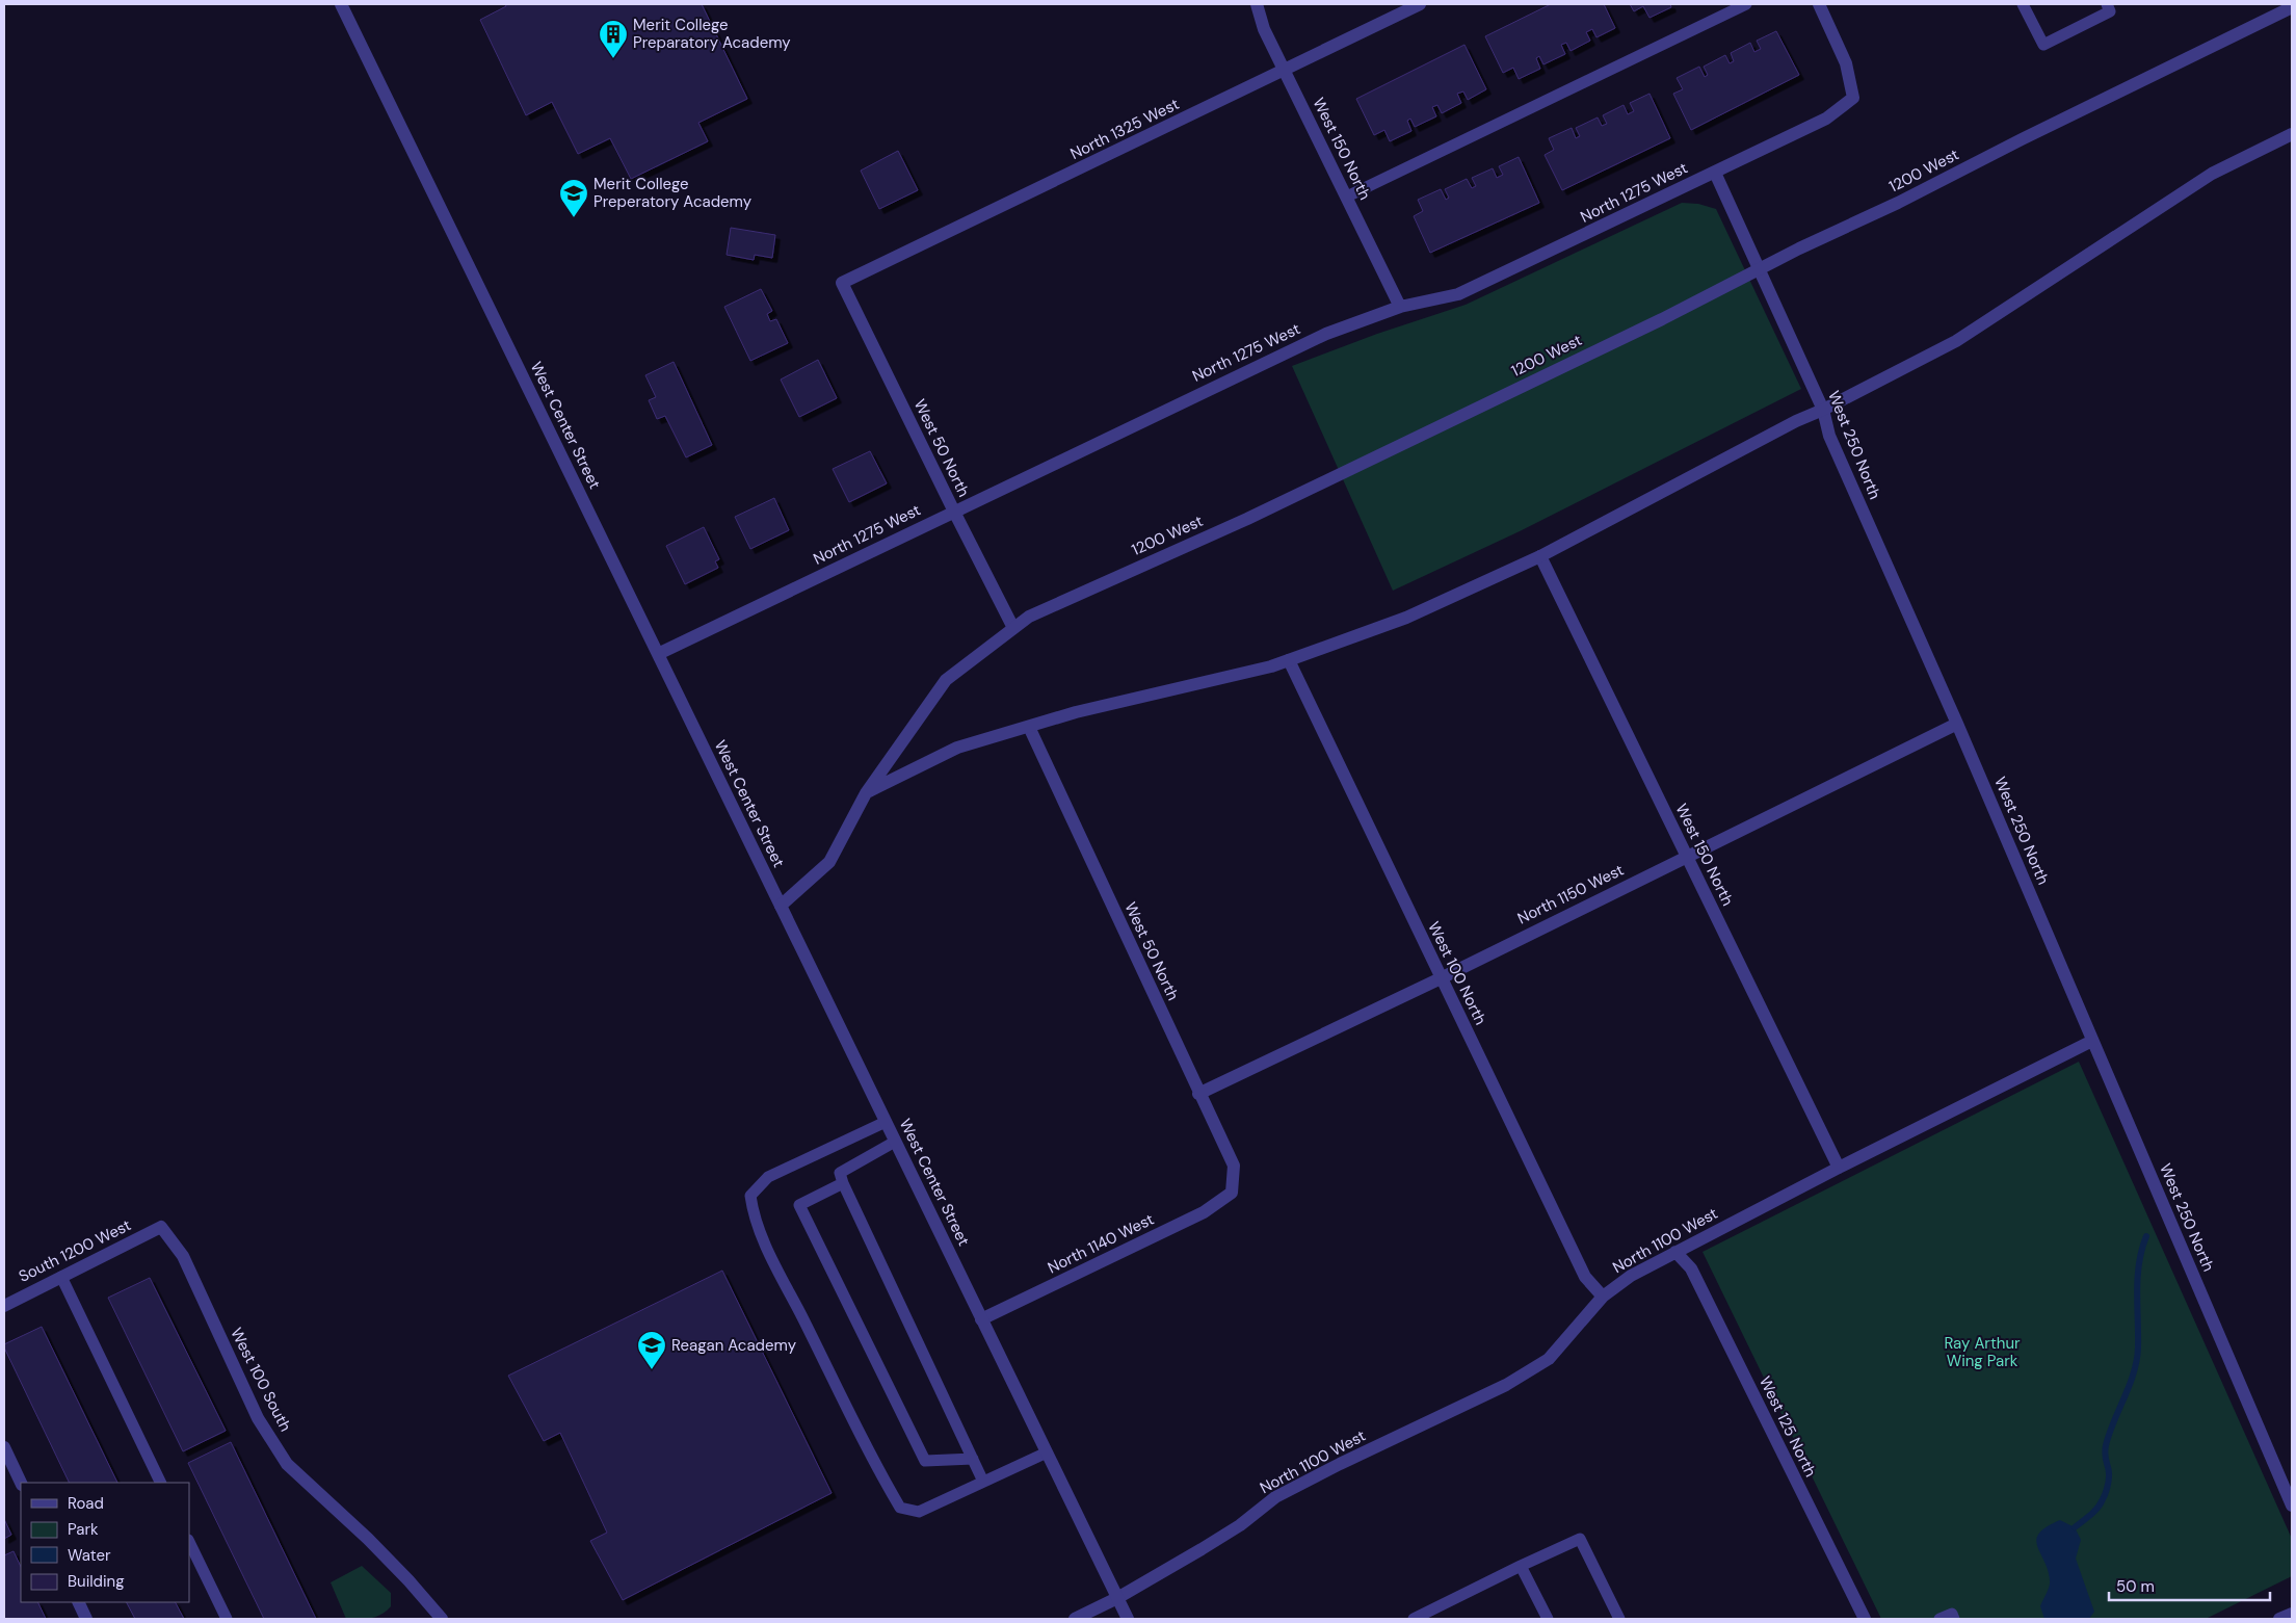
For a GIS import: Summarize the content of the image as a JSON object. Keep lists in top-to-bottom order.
{
  "streets": {
    "street": [
      "North 1325 West",
      "West 150 North",
      "1200 West",
      "North 1275 West",
      "West Center Street",
      "West 250 North",
      "West 50 North",
      "North 1150 West",
      "West 100 North",
      "North 1100 West",
      "North 1140 West",
      "South 1200 West",
      "West 100 South",
      "West 125 North"
    ]
  },
  "crossings": [
    ["North 1325 West", "West 150 North"],
    ["North 1325 West", "West 50 North"],
    ["West 150 North", "North 1275 West"],
    ["West 150 North", "North 1150 West"],
    ["West 150 North", "North 1100 West"],
    ["1200 West", "West Center Street"],
    ["1200 West", "West 250 North"],
    ["1200 West", "West 50 North"],
    ["North 1275 West", "West Center Street"],
    ["North 1275 West", "West 250 North"],
    ["North 1275 West", "West 50 North"],
    ["West Center Street", "North 1100 West"],
    ["West Center Street", "North 1140 West"],
    ["West 250 North", "North 1150 West"],
    ["West 250 North", "North 1100 West"],
    ["West 50 North", "North 1150 West"],
    ["West 50 North", "North 1140 West"],
    ["North 1150 West", "West 100 North"],
    ["West 100 North", "North 1100 West"],
    ["North 1100 West", "West 125 North"],
    ["South 1200 West", "West 100 South"]
  ],
  "parks": ["Ray Arthur Wing Park"],
  "places": {
    "building": ["Merit College Preparatory Academy"],
    "school or university": ["Merit College Preperatory Academy", "Reagan Academy"]
  },
  "legend": [
    "Road",
    "Park",
    "Water",
    "Building"
  ],
  "scale_bar": "50 m"
}
